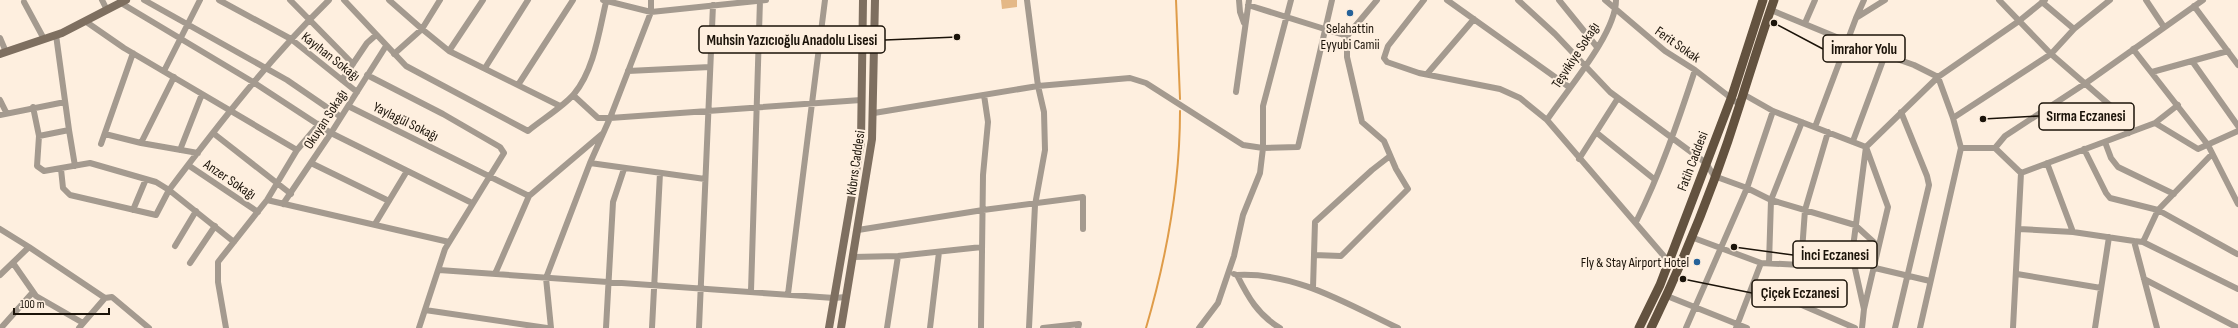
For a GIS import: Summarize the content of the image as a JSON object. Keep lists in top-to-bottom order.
{
  "streets": {
    "main road": ["Fatih Caddesi", "Kıbrıs Caddesi"],
    "street": [
      "Ferit Sokak",
      "Teşvikiye Sokağı",
      "Kayıhan Sokağı",
      "Okuyan Sokağı",
      "Yaylagül Sokağı",
      "Anzer Sokağı"
    ]
  },
  "crossings": [
    ["Ferit Sokak", "Teşvikiye Sokağı"],
    ["Ferit Sokak", "Fatih Caddesi"],
    ["Kayıhan Sokağı", "Okuyan Sokağı"],
    ["Okuyan Sokağı", "Yaylagül Sokağı"]
  ],
  "places": [
    "Selahattin Eyyubi Camii",
    "İmrahor Yolu",
    "Muhsin Yazıcıoğlu Anadolu Lisesi",
    "Sırma Eczanesi",
    "İnci Eczanesi",
    "Fly & Stay Airport Hotel",
    "Çiçek Eczanesi"
  ],
  "scale_bar": "100 m"
}
